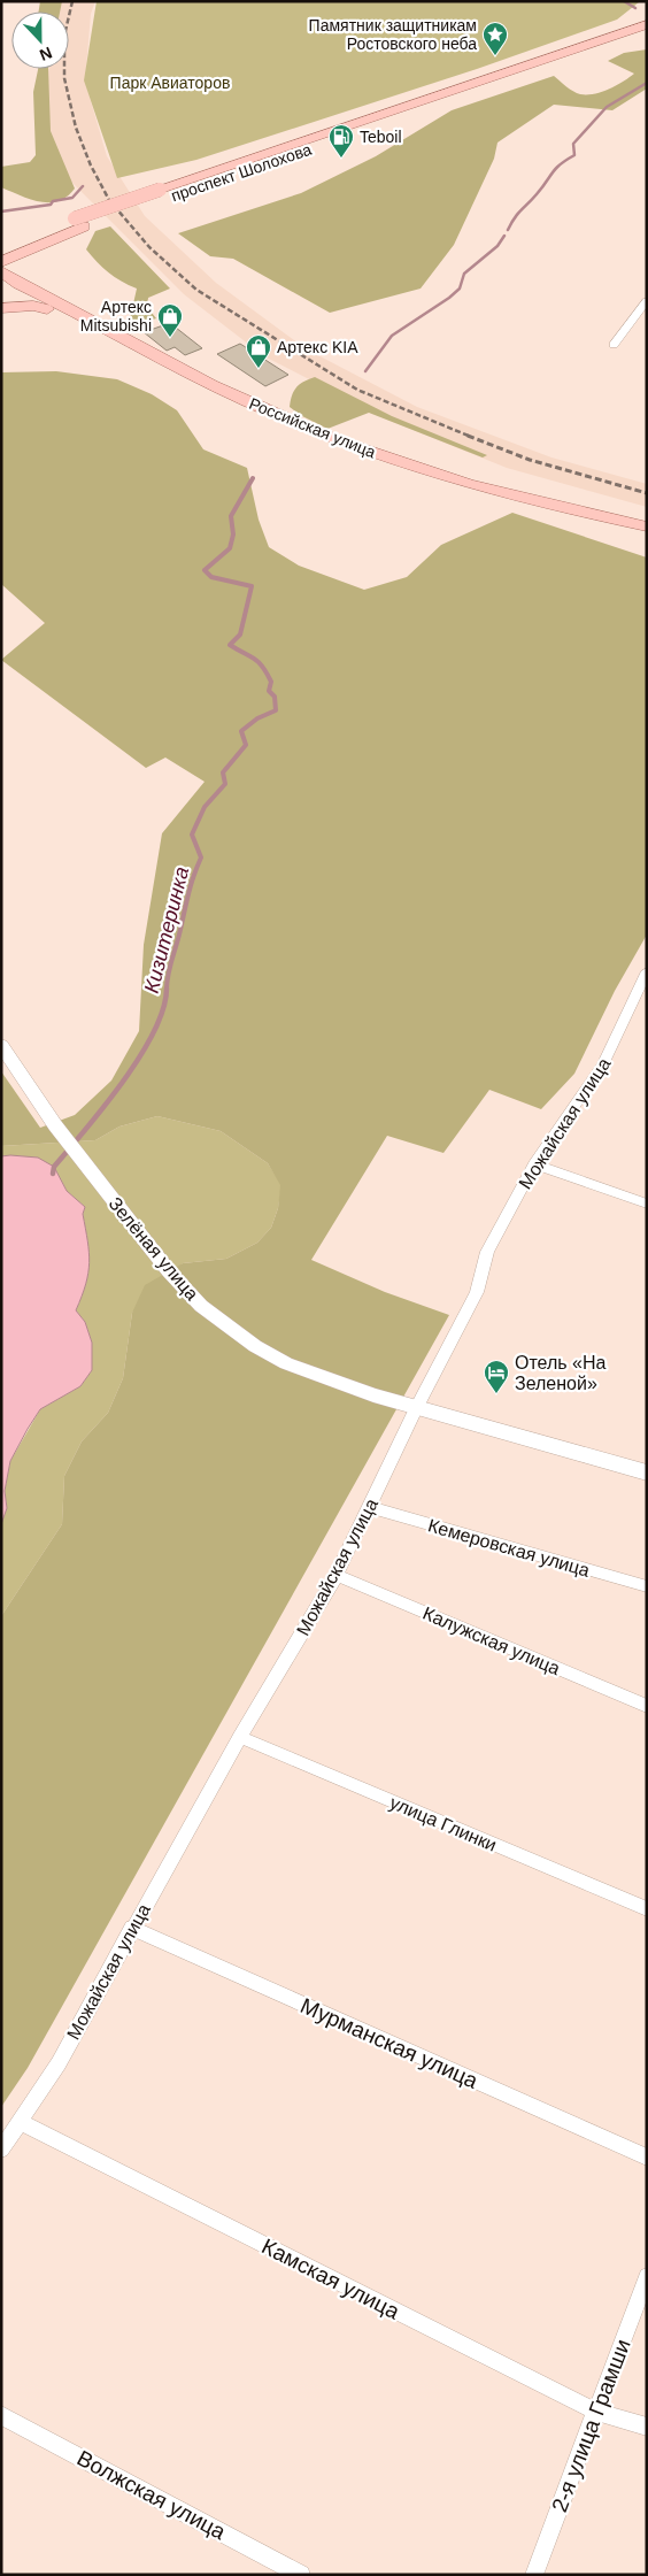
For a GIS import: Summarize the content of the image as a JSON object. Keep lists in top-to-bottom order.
{
  "streets": {
    "main road": ["проспект Шолохова", "Российская улица"],
    "street": [
      "Можайская улица",
      "Зелёная улица",
      "Кемеровская улица",
      "Калужская улица",
      "улица Глинки",
      "Мурманская улица",
      "Камская улица",
      "2-я улица Грамши",
      "Волжская улица"
    ]
  },
  "crossings": [
    ["Можайская улица", "Зелёная улица"],
    ["Можайская улица", "Кемеровская улица"],
    ["Можайская улица", "Калужская улица"],
    ["Можайская улица", "улица Глинки"],
    ["Можайская улица", "Мурманская улица"],
    ["Можайская улица", "Камская улица"],
    ["Камская улица", "2-я улица Грамши"]
  ],
  "water": ["Кизитеринка"],
  "parks": ["Парк Авиаторов"],
  "places": {
    "place": ["Памятник защитникам Ростовского неба"],
    "fuel station": ["Teboil"],
    "shop": ["Артекс Mitsubishi", "Артекс KIA"],
    "hotel": ["Отель «На Зеленой»"]
  },
  "north": "bottom"
}
